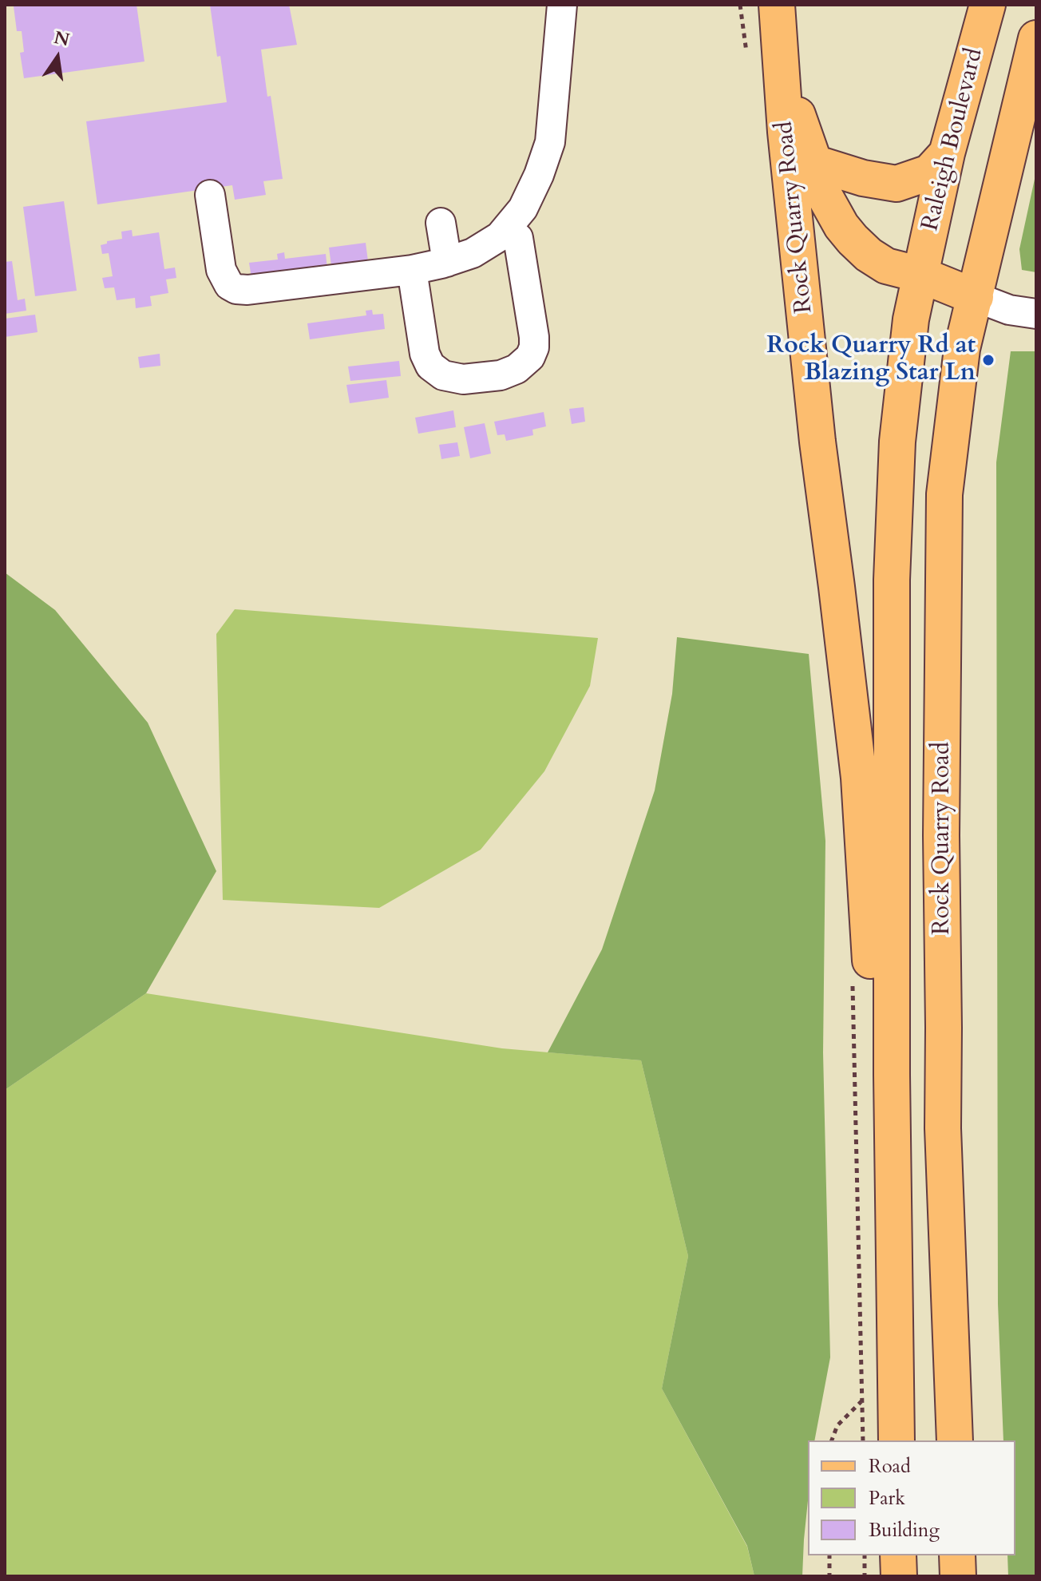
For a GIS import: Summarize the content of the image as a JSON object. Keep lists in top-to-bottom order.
{
  "streets": {
    "main road": ["Raleigh Boulevard", "Rock Quarry Road"]
  },
  "crossings": [
    ["Raleigh Boulevard", "Rock Quarry Road"]
  ],
  "places": ["Rock Quarry Rd at Blazing Star Ln"],
  "legend": ["Road", "Park", "Building"],
  "north": "top"
}
